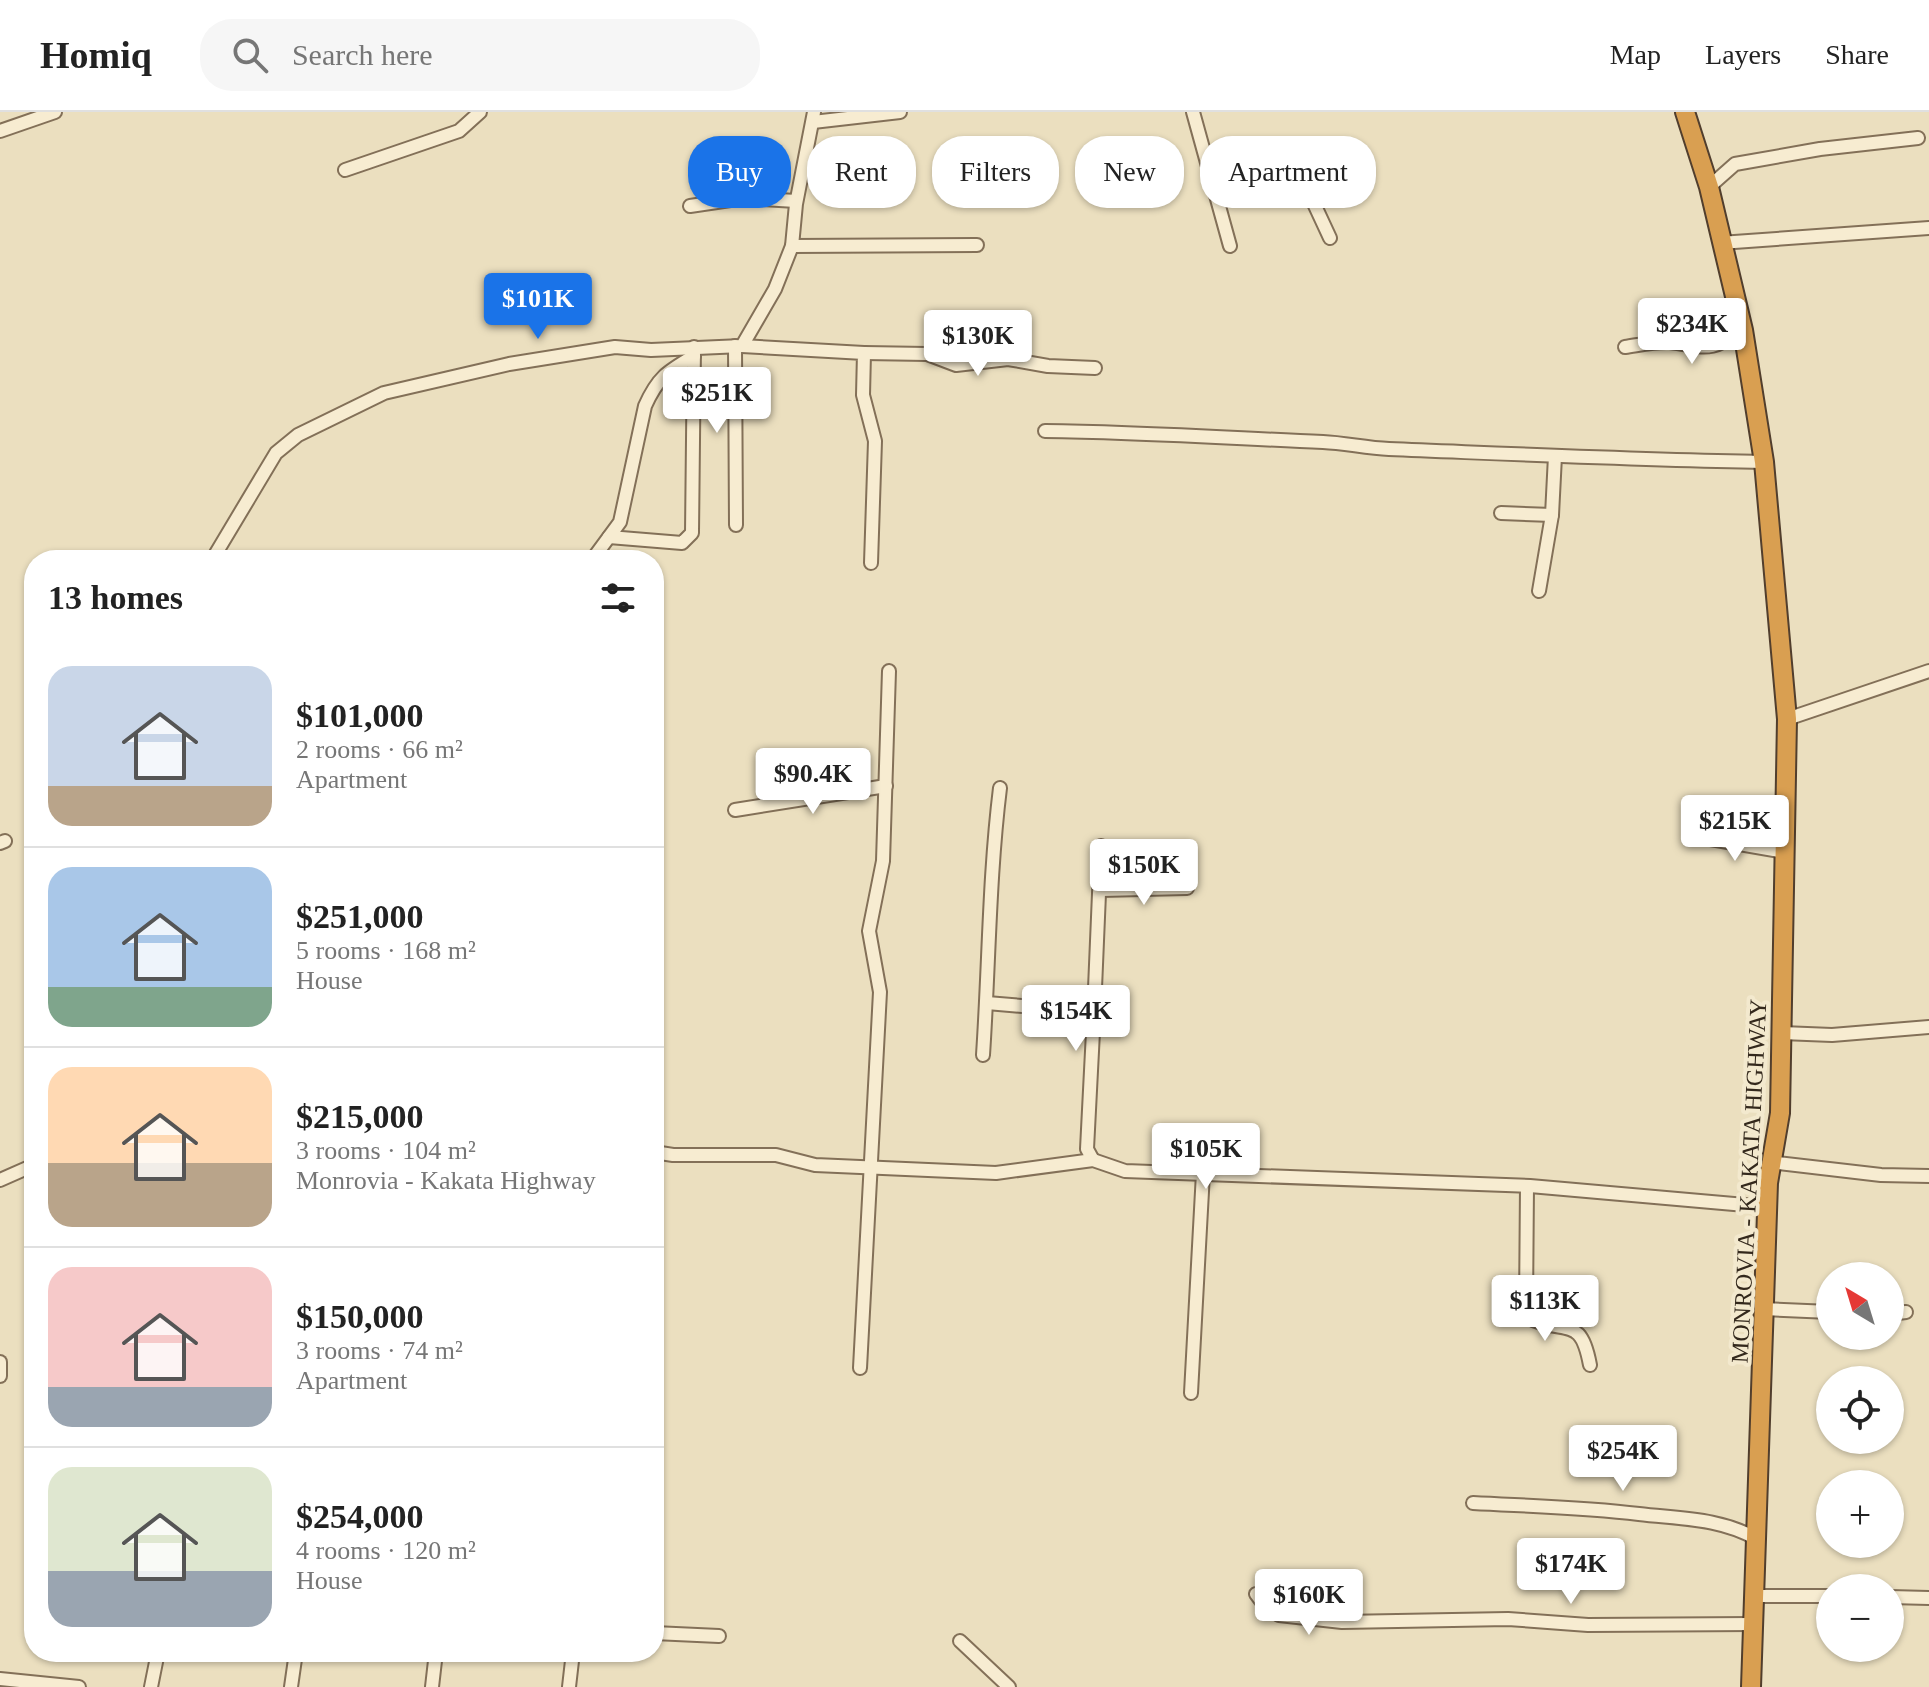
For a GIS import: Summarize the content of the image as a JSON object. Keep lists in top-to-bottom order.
{
  "streets": {
    "highway": ["MONROVIA - KAKATA HIGHWAY"]
  },
  "north": "top left",
  "page": {
    "header": "Homiq",
    "search": "Search here",
    "nav": ["Map", "Layers", "Share"],
    "chip": [
      "Buy",
      "Rent",
      "Filters",
      "New",
      "Apartment"
    ],
    "price": [
      "$101K",
      "$234K",
      "$130K",
      "$251K",
      "$90.4K",
      "$215K",
      "$150K",
      "$154K",
      "$105K",
      "$113K",
      "$254K",
      "$174K",
      "$160K"
    ],
    "heading": "13 homes",
    "list": [
      {
        "name": "$101,000",
        "note": "2 rooms · 66 m² · Apartment"
      },
      {
        "name": "$251,000",
        "note": "5 rooms · 168 m² · House"
      },
      {
        "name": "$215,000",
        "note": "3 rooms · 104 m² · Monrovia - Kakata Highway"
      },
      {
        "name": "$150,000",
        "note": "3 rooms · 74 m² · Apartment"
      },
      {
        "name": "$254,000",
        "note": "4 rooms · 120 m² · House"
      }
    ],
    "map_buttons": ["+", "−"]
  }
}
